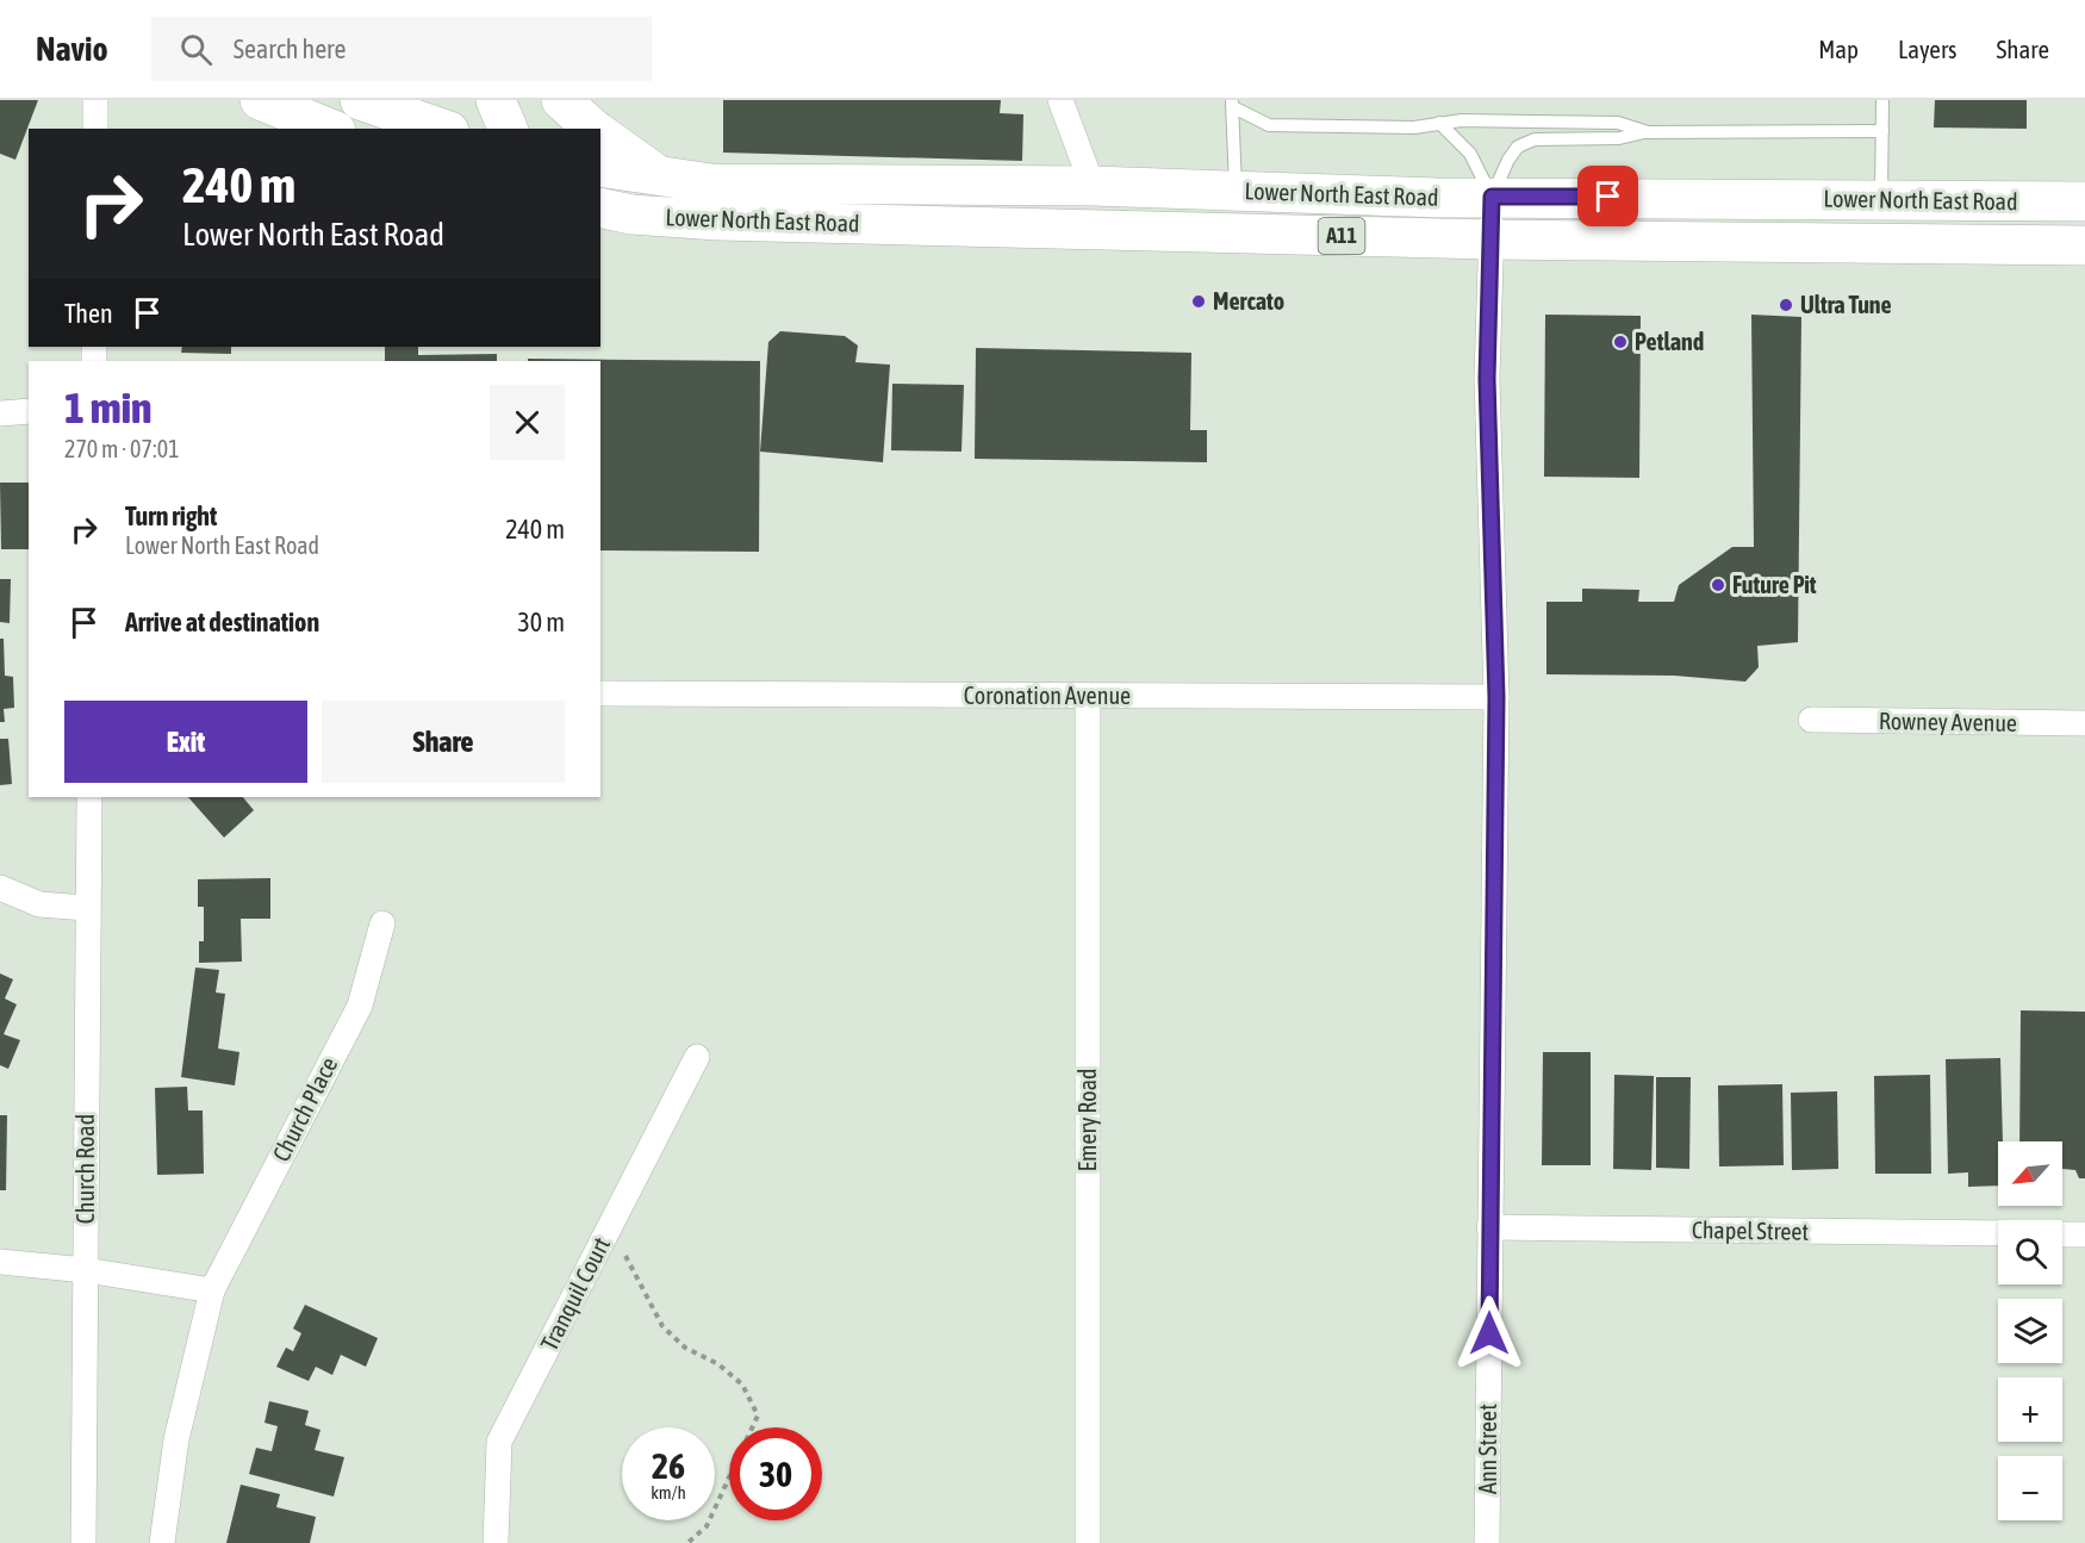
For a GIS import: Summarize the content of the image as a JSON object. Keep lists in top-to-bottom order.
{
  "streets": {
    "main road": ["Lower North East Road", "A11"],
    "street": [
      "Coronation Avenue",
      "Rowney Avenue",
      "Church Place",
      "Emery Road",
      "Church Road",
      "Chapel Street",
      "Tranquil Court",
      "Ann Street"
    ]
  },
  "crossings": [
    ["Lower North East Road", "Ann Street"],
    ["Coronation Avenue", "Emery Road"],
    ["Coronation Avenue", "Ann Street"],
    ["Chapel Street", "Ann Street"]
  ],
  "places": [
    "Mercato",
    "Ultra Tune",
    "Petland",
    "Future Pit"
  ],
  "north": "bottom left",
  "page": {
    "header": "Navio",
    "search": "Search here",
    "nav": ["Map", "Layers", "Share"],
    "turn": ["240 m", "Lower North East Road"],
    "then": "Then",
    "heading": ["1 min", "270 m · 07:01"],
    "list": [
      {
        "name": "Turn right",
        "note": "Lower North East Road",
        "value": "240 m"
      },
      {
        "name": "Arrive at destination",
        "value": "30 m"
      }
    ],
    "buttons": ["Exit", "Share"],
    "map_buttons": ["+", "−"],
    "speed": "26 km/h",
    "limit": "30"
  }
}
